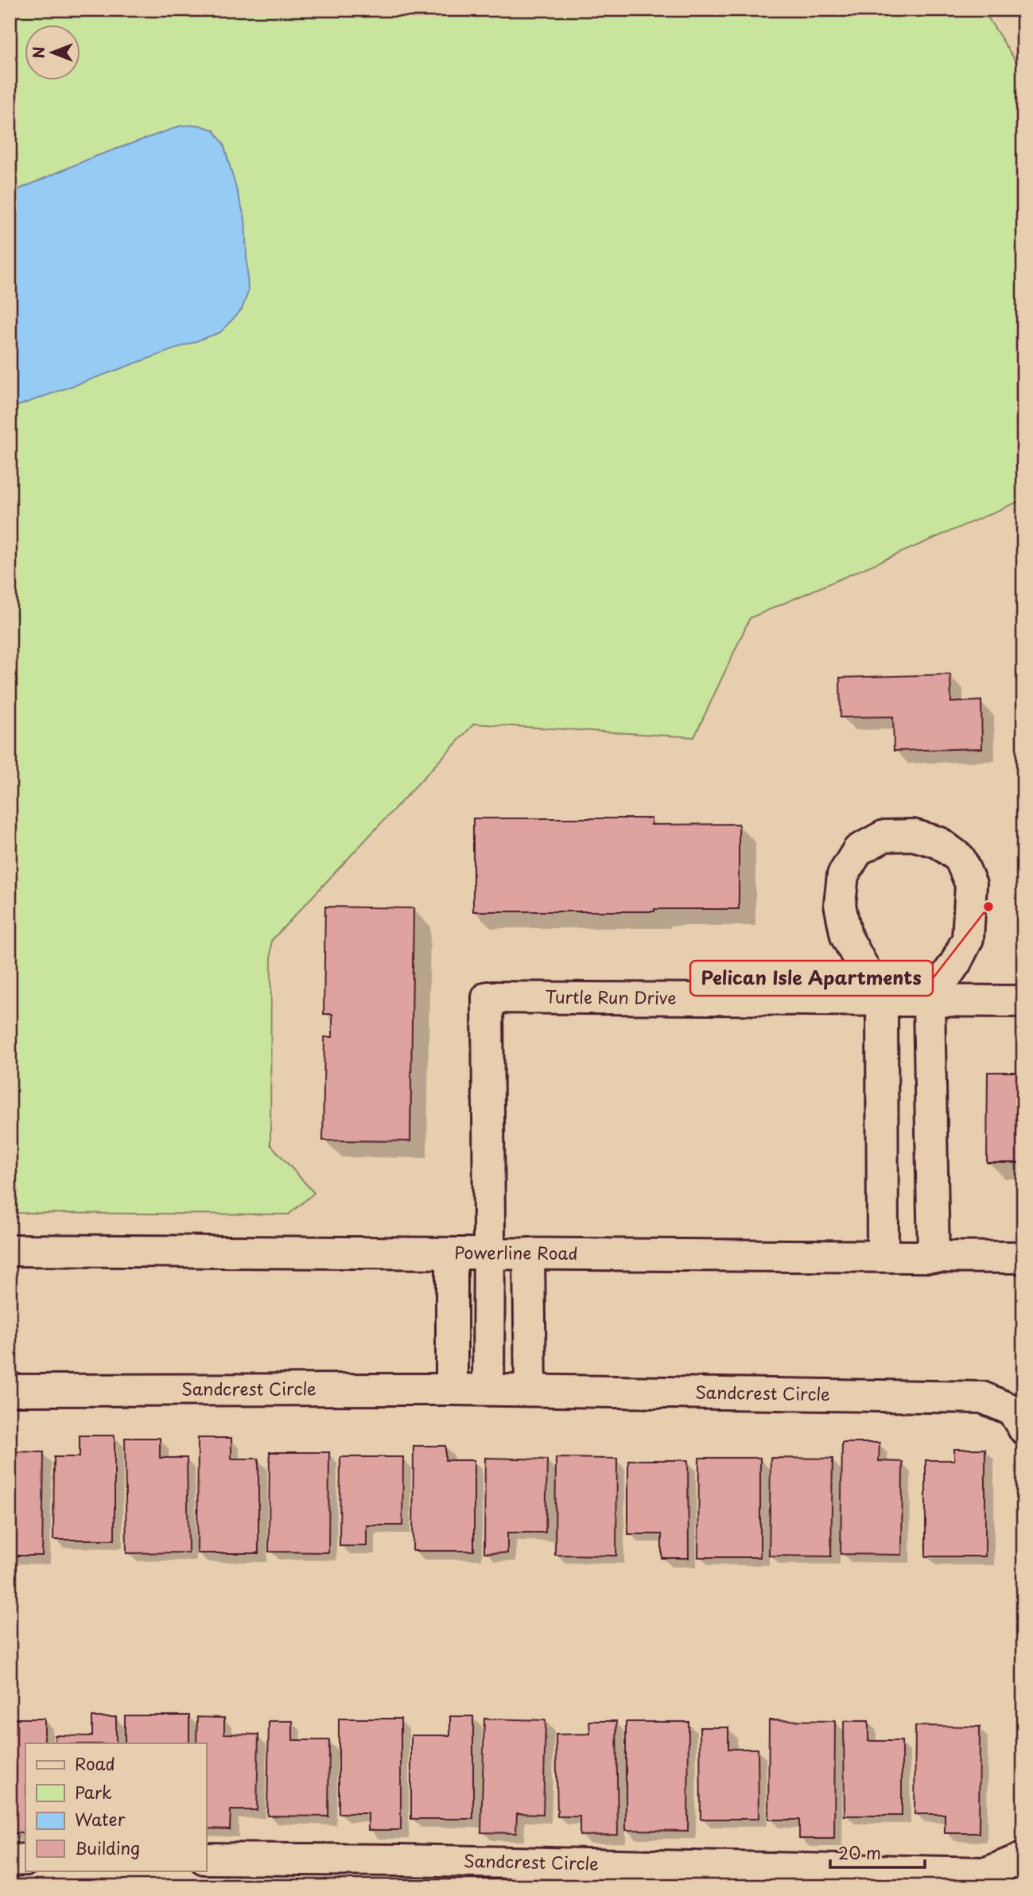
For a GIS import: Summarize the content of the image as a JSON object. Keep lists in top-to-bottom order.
{
  "streets": {
    "street": ["Turtle Run Drive", "Powerline Road", "Sandcrest Circle"]
  },
  "crossings": [
    ["Turtle Run Drive", "Powerline Road"]
  ],
  "places": ["Pelican Isle Apartments"],
  "legend": [
    "Road",
    "Park",
    "Water",
    "Building"
  ],
  "scale_bar": "20 m",
  "north": "left"
}
